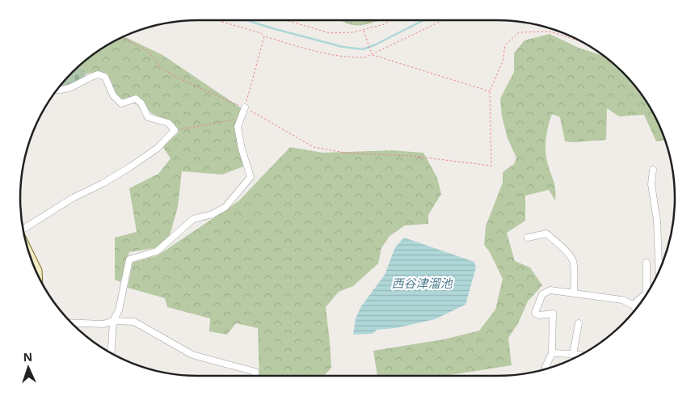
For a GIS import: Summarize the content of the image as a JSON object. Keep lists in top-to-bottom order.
{
  "water": ["西谷津溜池"],
  "north": "top"
}
